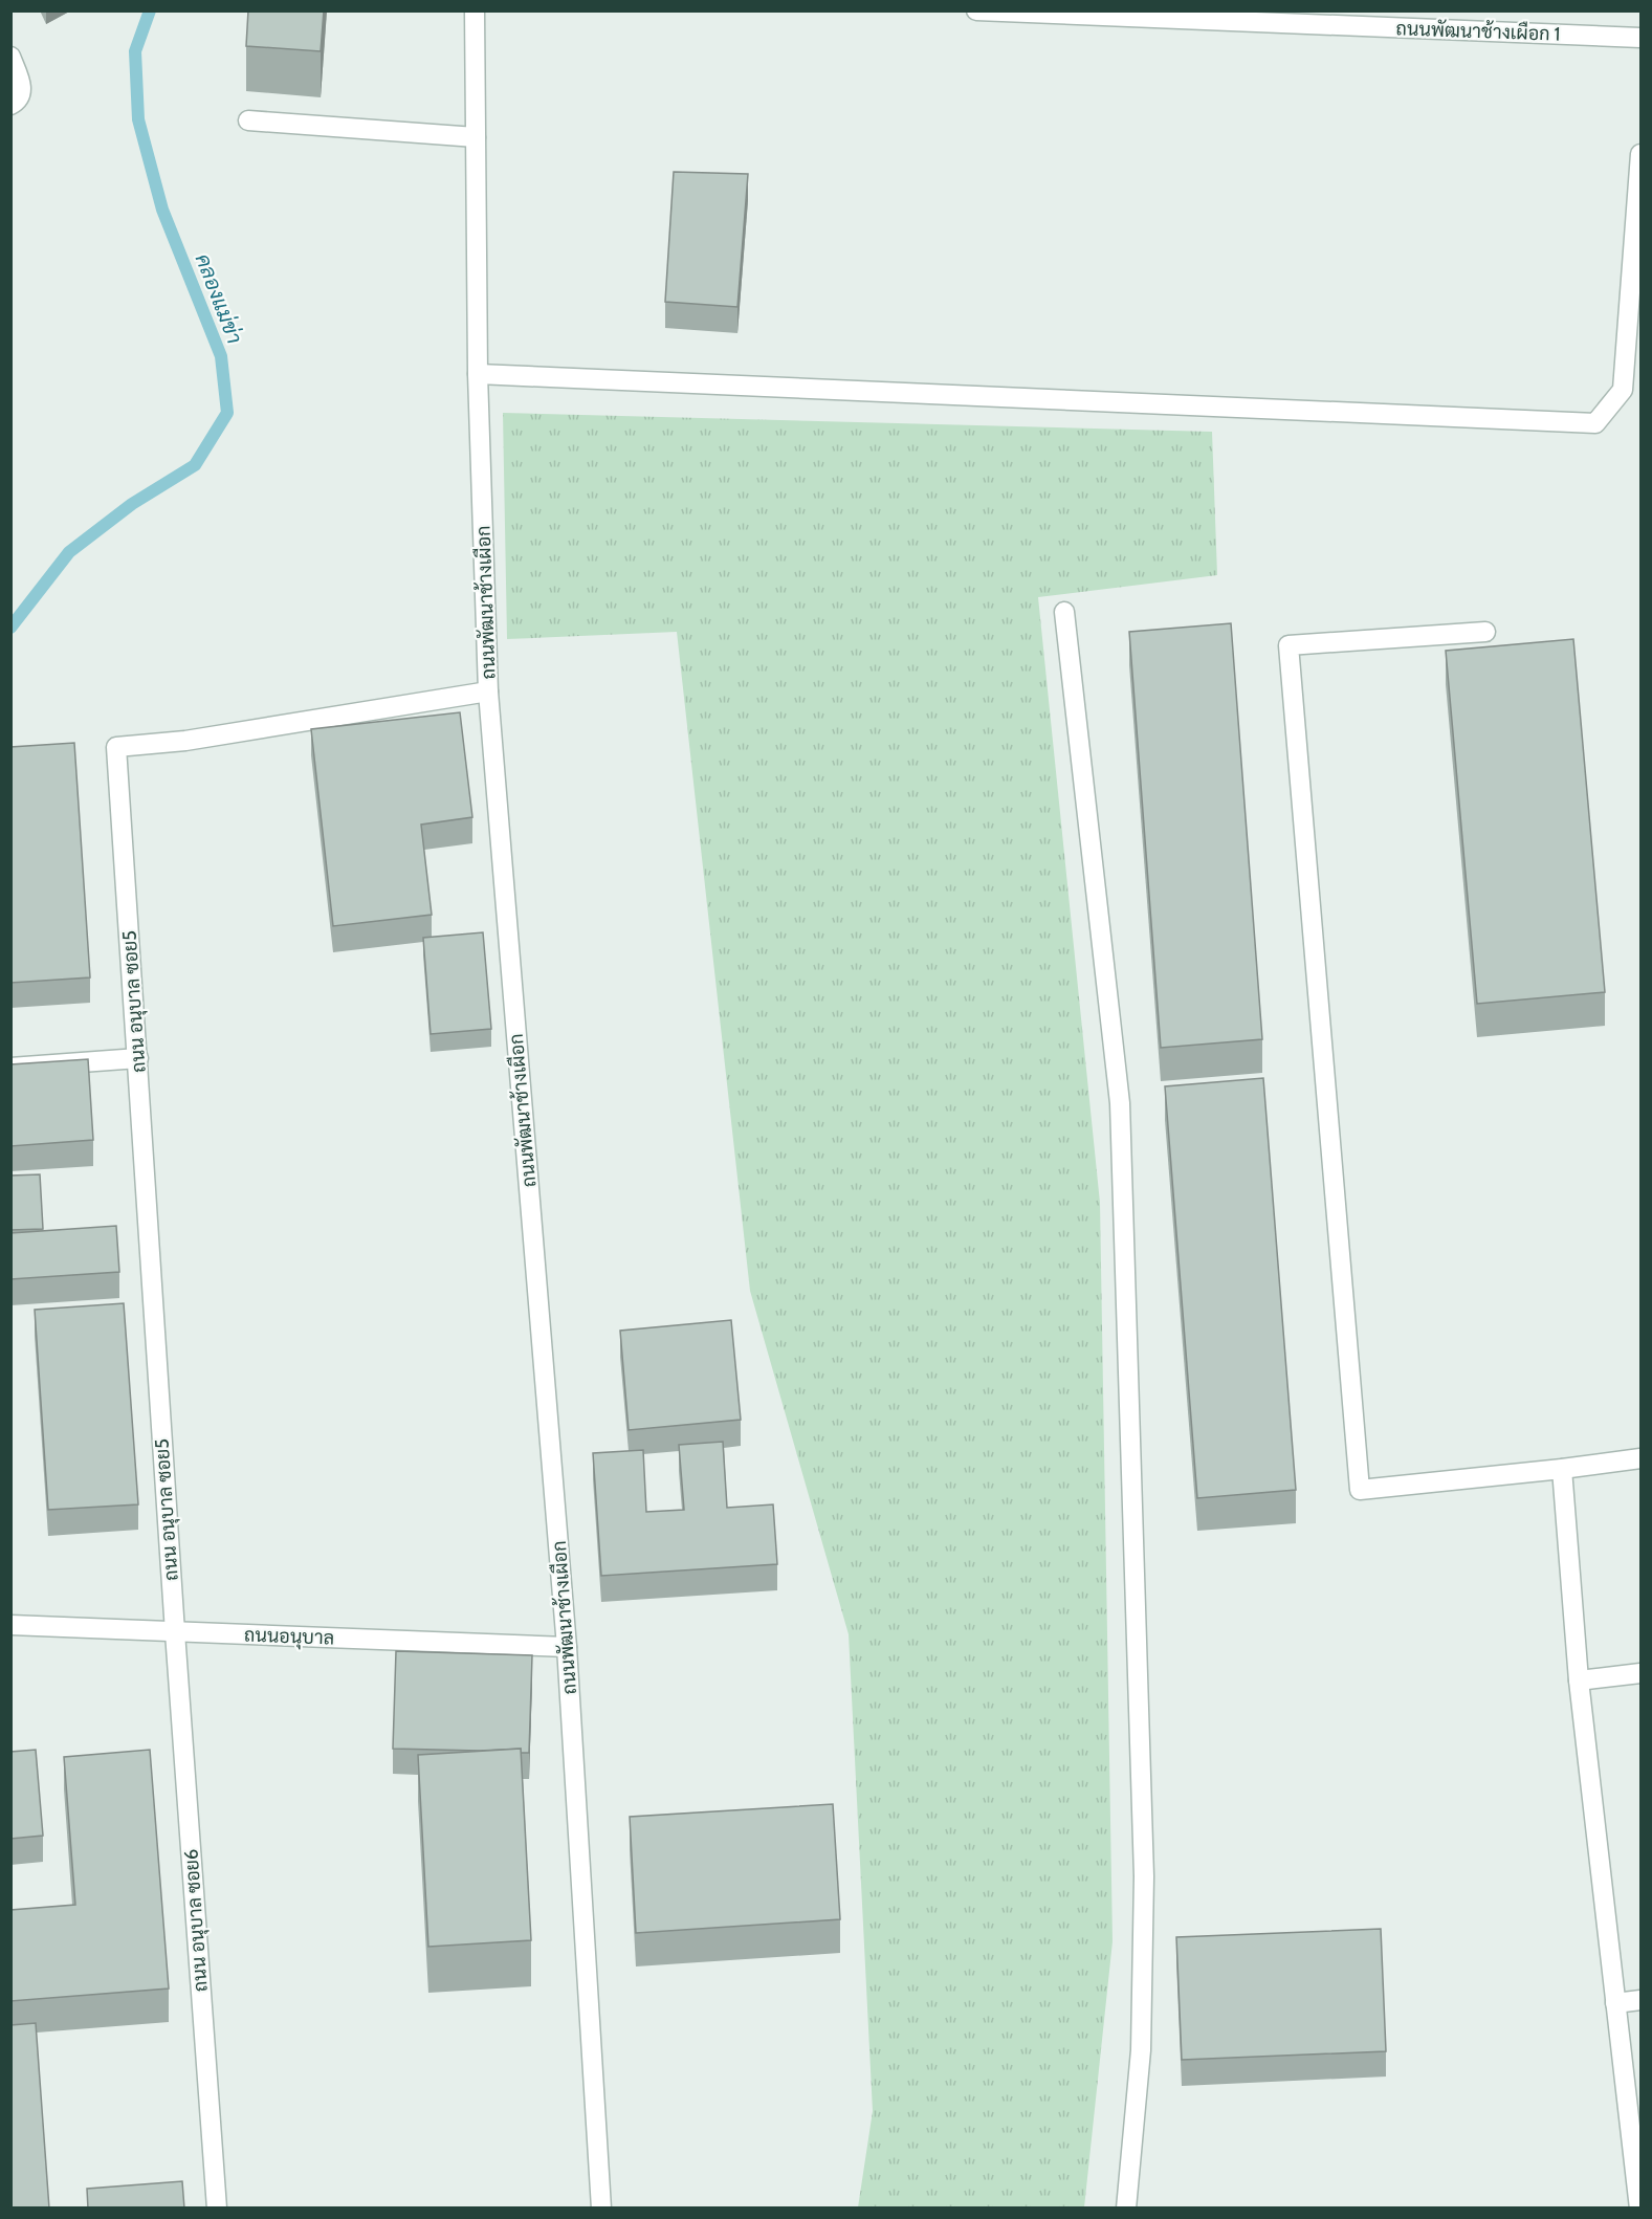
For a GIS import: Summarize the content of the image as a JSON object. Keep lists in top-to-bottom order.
{
  "streets": {
    "street": [
      "ถนนพัฒนาช้างเผือก 1",
      "ถนนพัฒนาช้างเผือก",
      "ถนน อนุบาล ซอย5",
      "ถนนอนุบาล",
      "ถนน อนุบาล ซอย6"
    ]
  },
  "crossings": [
    ["ถนนพัฒนาช้างเผือก", "ถนน อนุบาล ซอย5"],
    ["ถนนพัฒนาช้างเผือก", "ถนนอนุบาล"],
    ["ถนน อนุบาล ซอย5", "ถนนอนุบาล"],
    ["ถนน อนุบาล ซอย5", "ถนน อนุบาล ซอย6"],
    ["ถนนอนุบาล", "ถนน อนุบาล ซอย6"]
  ],
  "water": ["คลองแม่ข่า"]
}
